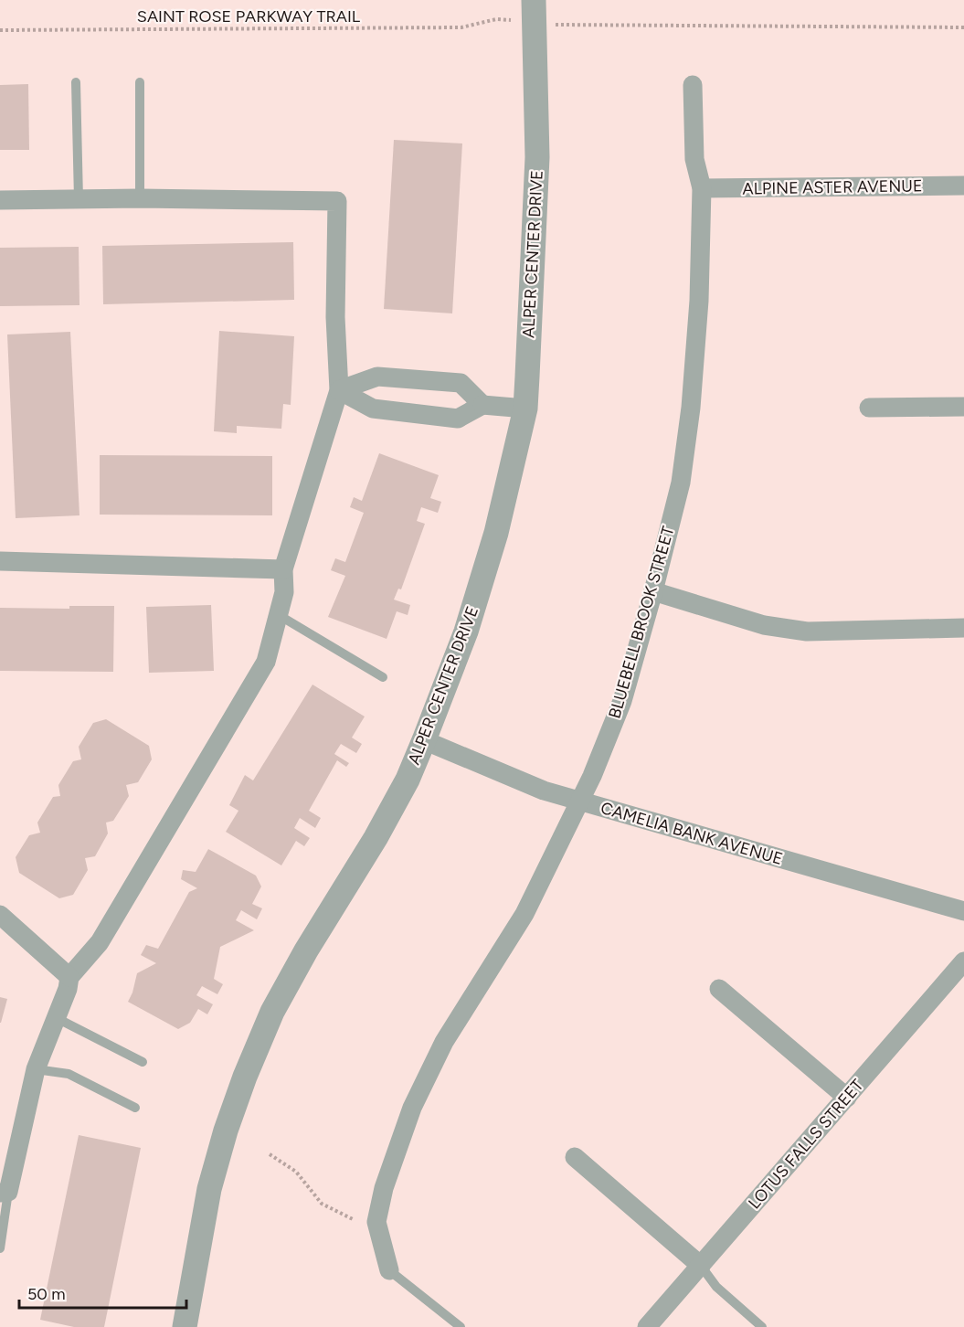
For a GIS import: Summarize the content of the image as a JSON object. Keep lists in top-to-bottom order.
{
  "streets": {
    "street": [
      "ALPINE ASTER AVENUE",
      "ALPER CENTER DRIVE",
      "BLUEBELL BROOK STREET",
      "CAMELIA BANK AVENUE",
      "LOTUS FALLS STREET"
    ],
    "path": ["SAINT ROSE PARKWAY TRAIL"]
  },
  "crossings": [
    ["ALPINE ASTER AVENUE", "BLUEBELL BROOK STREET"],
    ["ALPER CENTER DRIVE", "CAMELIA BANK AVENUE"],
    ["BLUEBELL BROOK STREET", "CAMELIA BANK AVENUE"]
  ],
  "scale_bar": "50 m"
}
